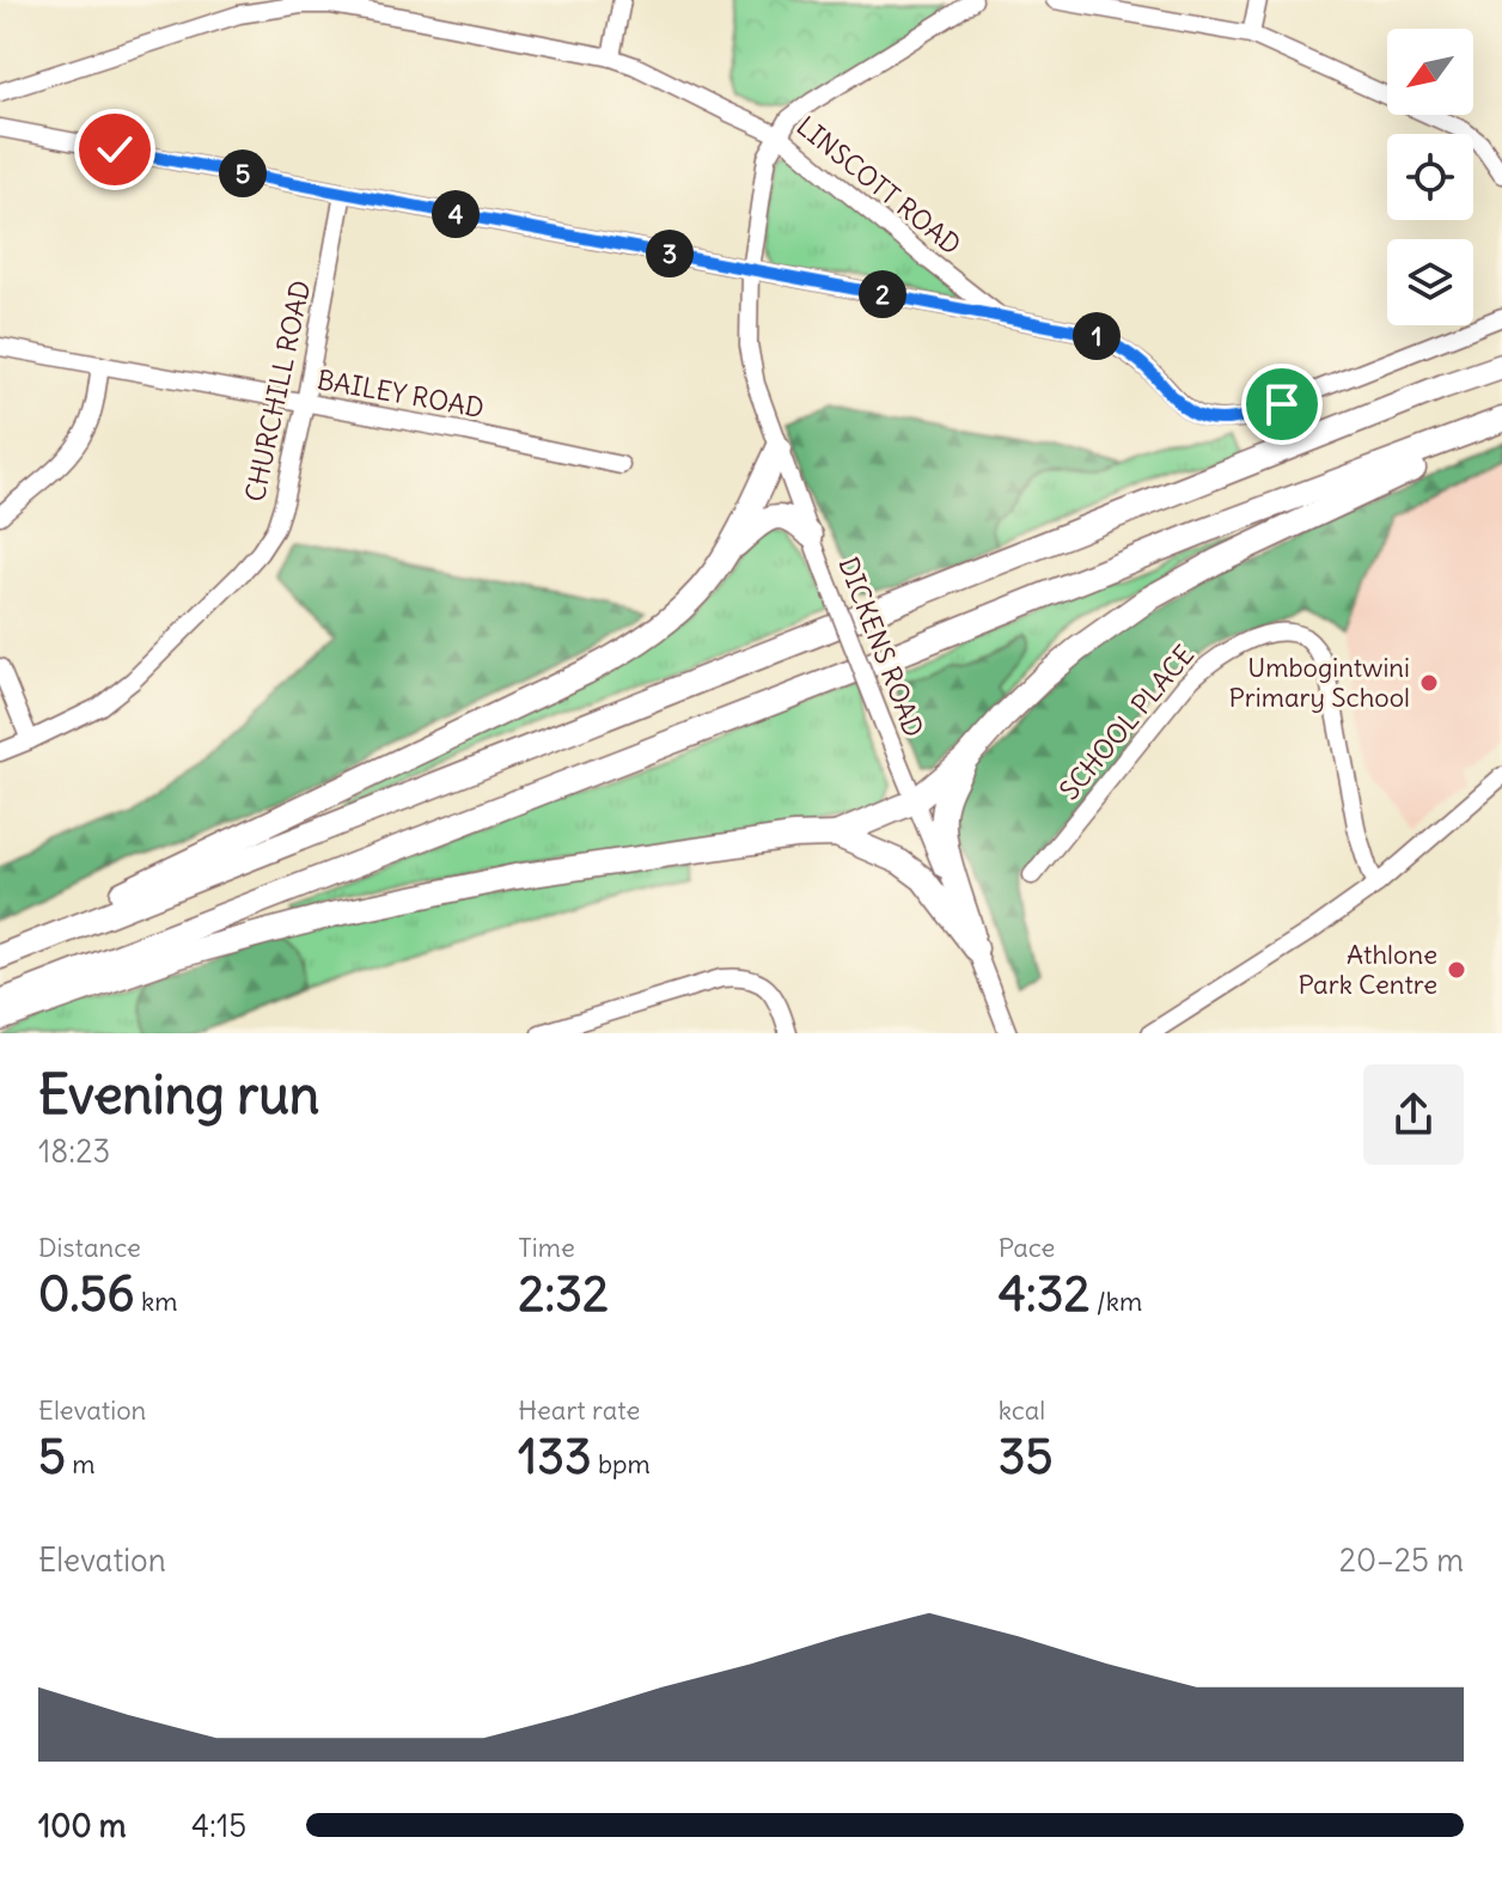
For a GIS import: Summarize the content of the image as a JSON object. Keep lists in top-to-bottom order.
{
  "streets": {
    "street": [
      "LINSCOTT ROAD",
      "CHURCHILL ROAD",
      "BAILEY ROAD",
      "DICKENS ROAD",
      "SCHOOL PLACE"
    ]
  },
  "crossings": [
    ["LINSCOTT ROAD", "DICKENS ROAD"],
    ["CHURCHILL ROAD", "BAILEY ROAD"]
  ],
  "places": ["Umbogintwini Primary School", "Athlone Park Centre"],
  "north": "bottom left",
  "page": {
    "pins": [
      "5",
      "4",
      "3",
      "2",
      "1"
    ],
    "heading": ["Evening run", "18:23"],
    "stats": [
      ["Distance", "0.56 km"],
      ["Time", "2:32"],
      ["Pace", "4:32 /km"],
      ["Elevation", "5 m"],
      ["Heart rate", "133 bpm"],
      ["kcal", "35"]
    ],
    "chart": ["Elevation", "20–25 m"],
    "list": [
      {
        "name": "100 m",
        "note": "4:15"
      }
    ]
  }
}
